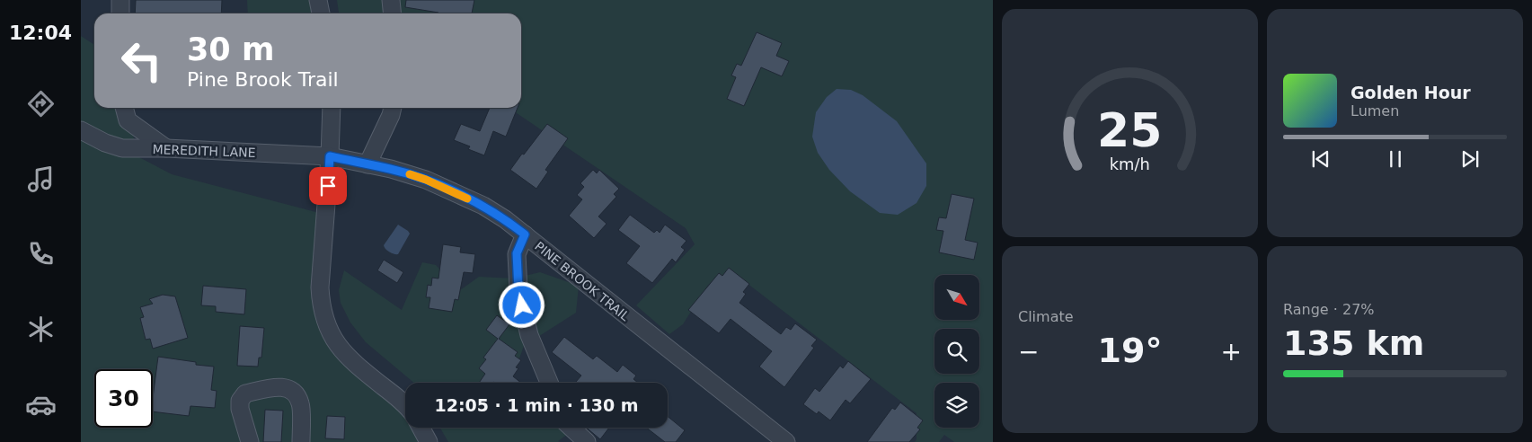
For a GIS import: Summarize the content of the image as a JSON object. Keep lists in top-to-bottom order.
{
  "streets": {
    "street": ["MEREDITH LANE", "PINE BROOK TRAIL"]
  },
  "crossings": [
    ["MEREDITH LANE", "PINE BROOK TRAIL"]
  ],
  "north": "bottom right",
  "page": {
    "tabs": "12:04",
    "turn": ["30 m", "Pine Brook Trail"],
    "song": ["Golden Hour", "Lumen"],
    "tile": [
      "Climate",
      ["Range · 27%", "135 km"]
    ],
    "heat": ["−", "19°", "+"],
    "limit": "30",
    "trip": "12:05 · 1 min · 130 m",
    "gauge": ["25", "km/h"]
  }
}
